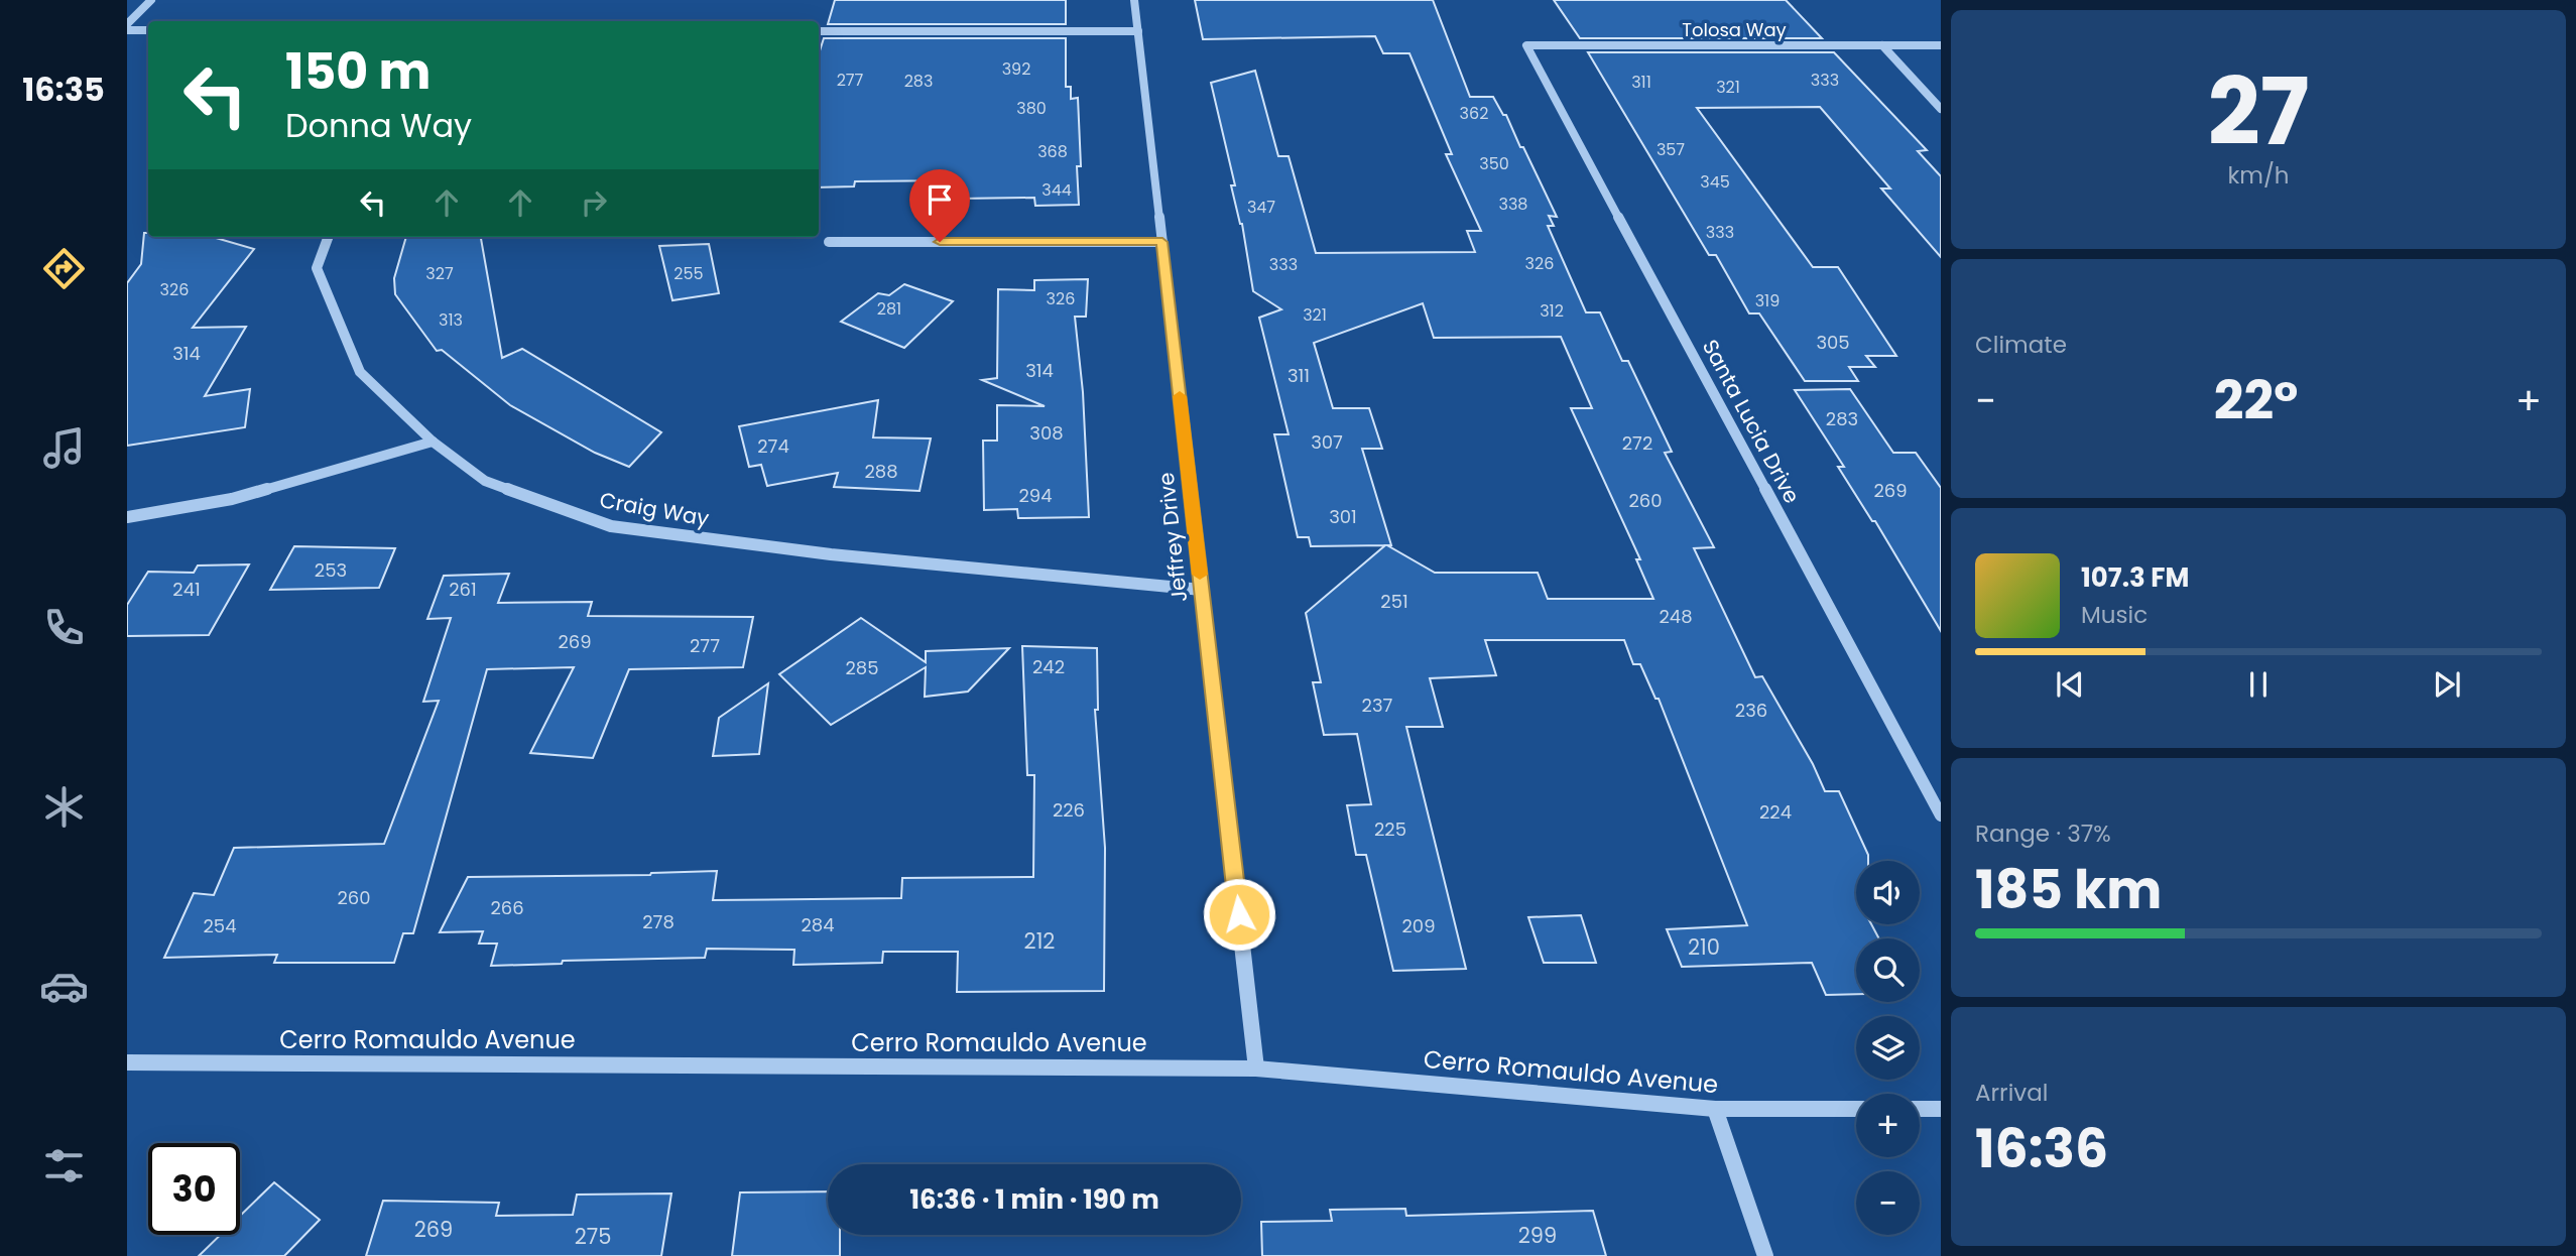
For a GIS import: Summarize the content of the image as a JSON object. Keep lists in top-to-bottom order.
{
  "streets": {
    "street": [
      "Tolosa Way",
      "Santa Lucia Drive",
      "Craig Way",
      "Jeffrey Drive",
      "Cerro Romauldo Avenue"
    ]
  },
  "crossings": [
    ["Tolosa Way", "Santa Lucia Drive"],
    ["Craig Way", "Jeffrey Drive"],
    ["Jeffrey Drive", "Cerro Romauldo Avenue"]
  ],
  "house_numbers": [
    "392",
    "277",
    "333",
    "283",
    "311",
    "321",
    "380",
    "362",
    "357",
    "368",
    "350",
    "345",
    "344",
    "338",
    "347",
    "333",
    "326",
    "333",
    "327",
    "255",
    "326",
    "326",
    "319",
    "281",
    "312",
    "321",
    "313",
    "305",
    "314",
    "314",
    "311",
    "283",
    "308",
    "307",
    "272",
    "274",
    "288",
    "269",
    "294",
    "260",
    "301",
    "253",
    "241",
    "261",
    "251",
    "248",
    "269",
    "277",
    "242",
    "285",
    "237",
    "236",
    "226",
    "224",
    "225",
    "260",
    "266",
    "278",
    "284",
    "254",
    "209",
    "212",
    "210",
    "269",
    "299",
    "275"
  ],
  "page": {
    "tabs": "16:35",
    "tile": [
      ["27", "km/h"],
      "Climate",
      ["Range · 37%", "185 km"],
      ["Arrival", "16:36"]
    ],
    "turn": ["150 m", "Donna Way"],
    "heat": ["−", "22°", "+"],
    "song": ["107.3 FM", "Music"],
    "map_buttons": ["+", "−"],
    "limit": "30",
    "trip": "16:36 · 1 min · 190 m"
  }
}
